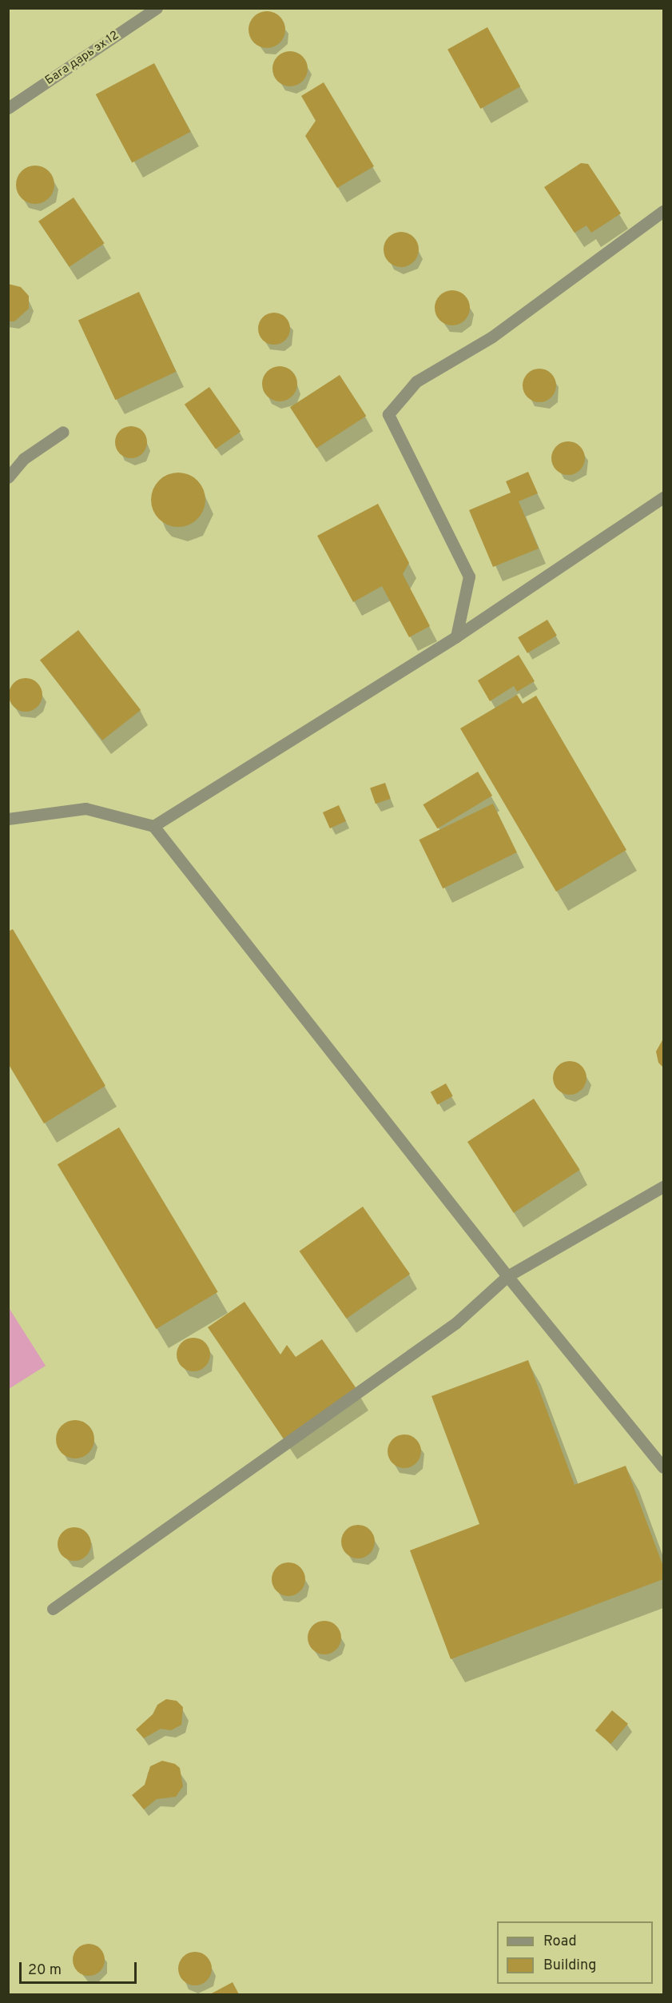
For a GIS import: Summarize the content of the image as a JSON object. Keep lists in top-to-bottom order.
{
  "streets": {
    "street": ["Бага дарь эх 12"]
  },
  "legend": ["Road", "Building"],
  "scale_bar": "20 m"
}
